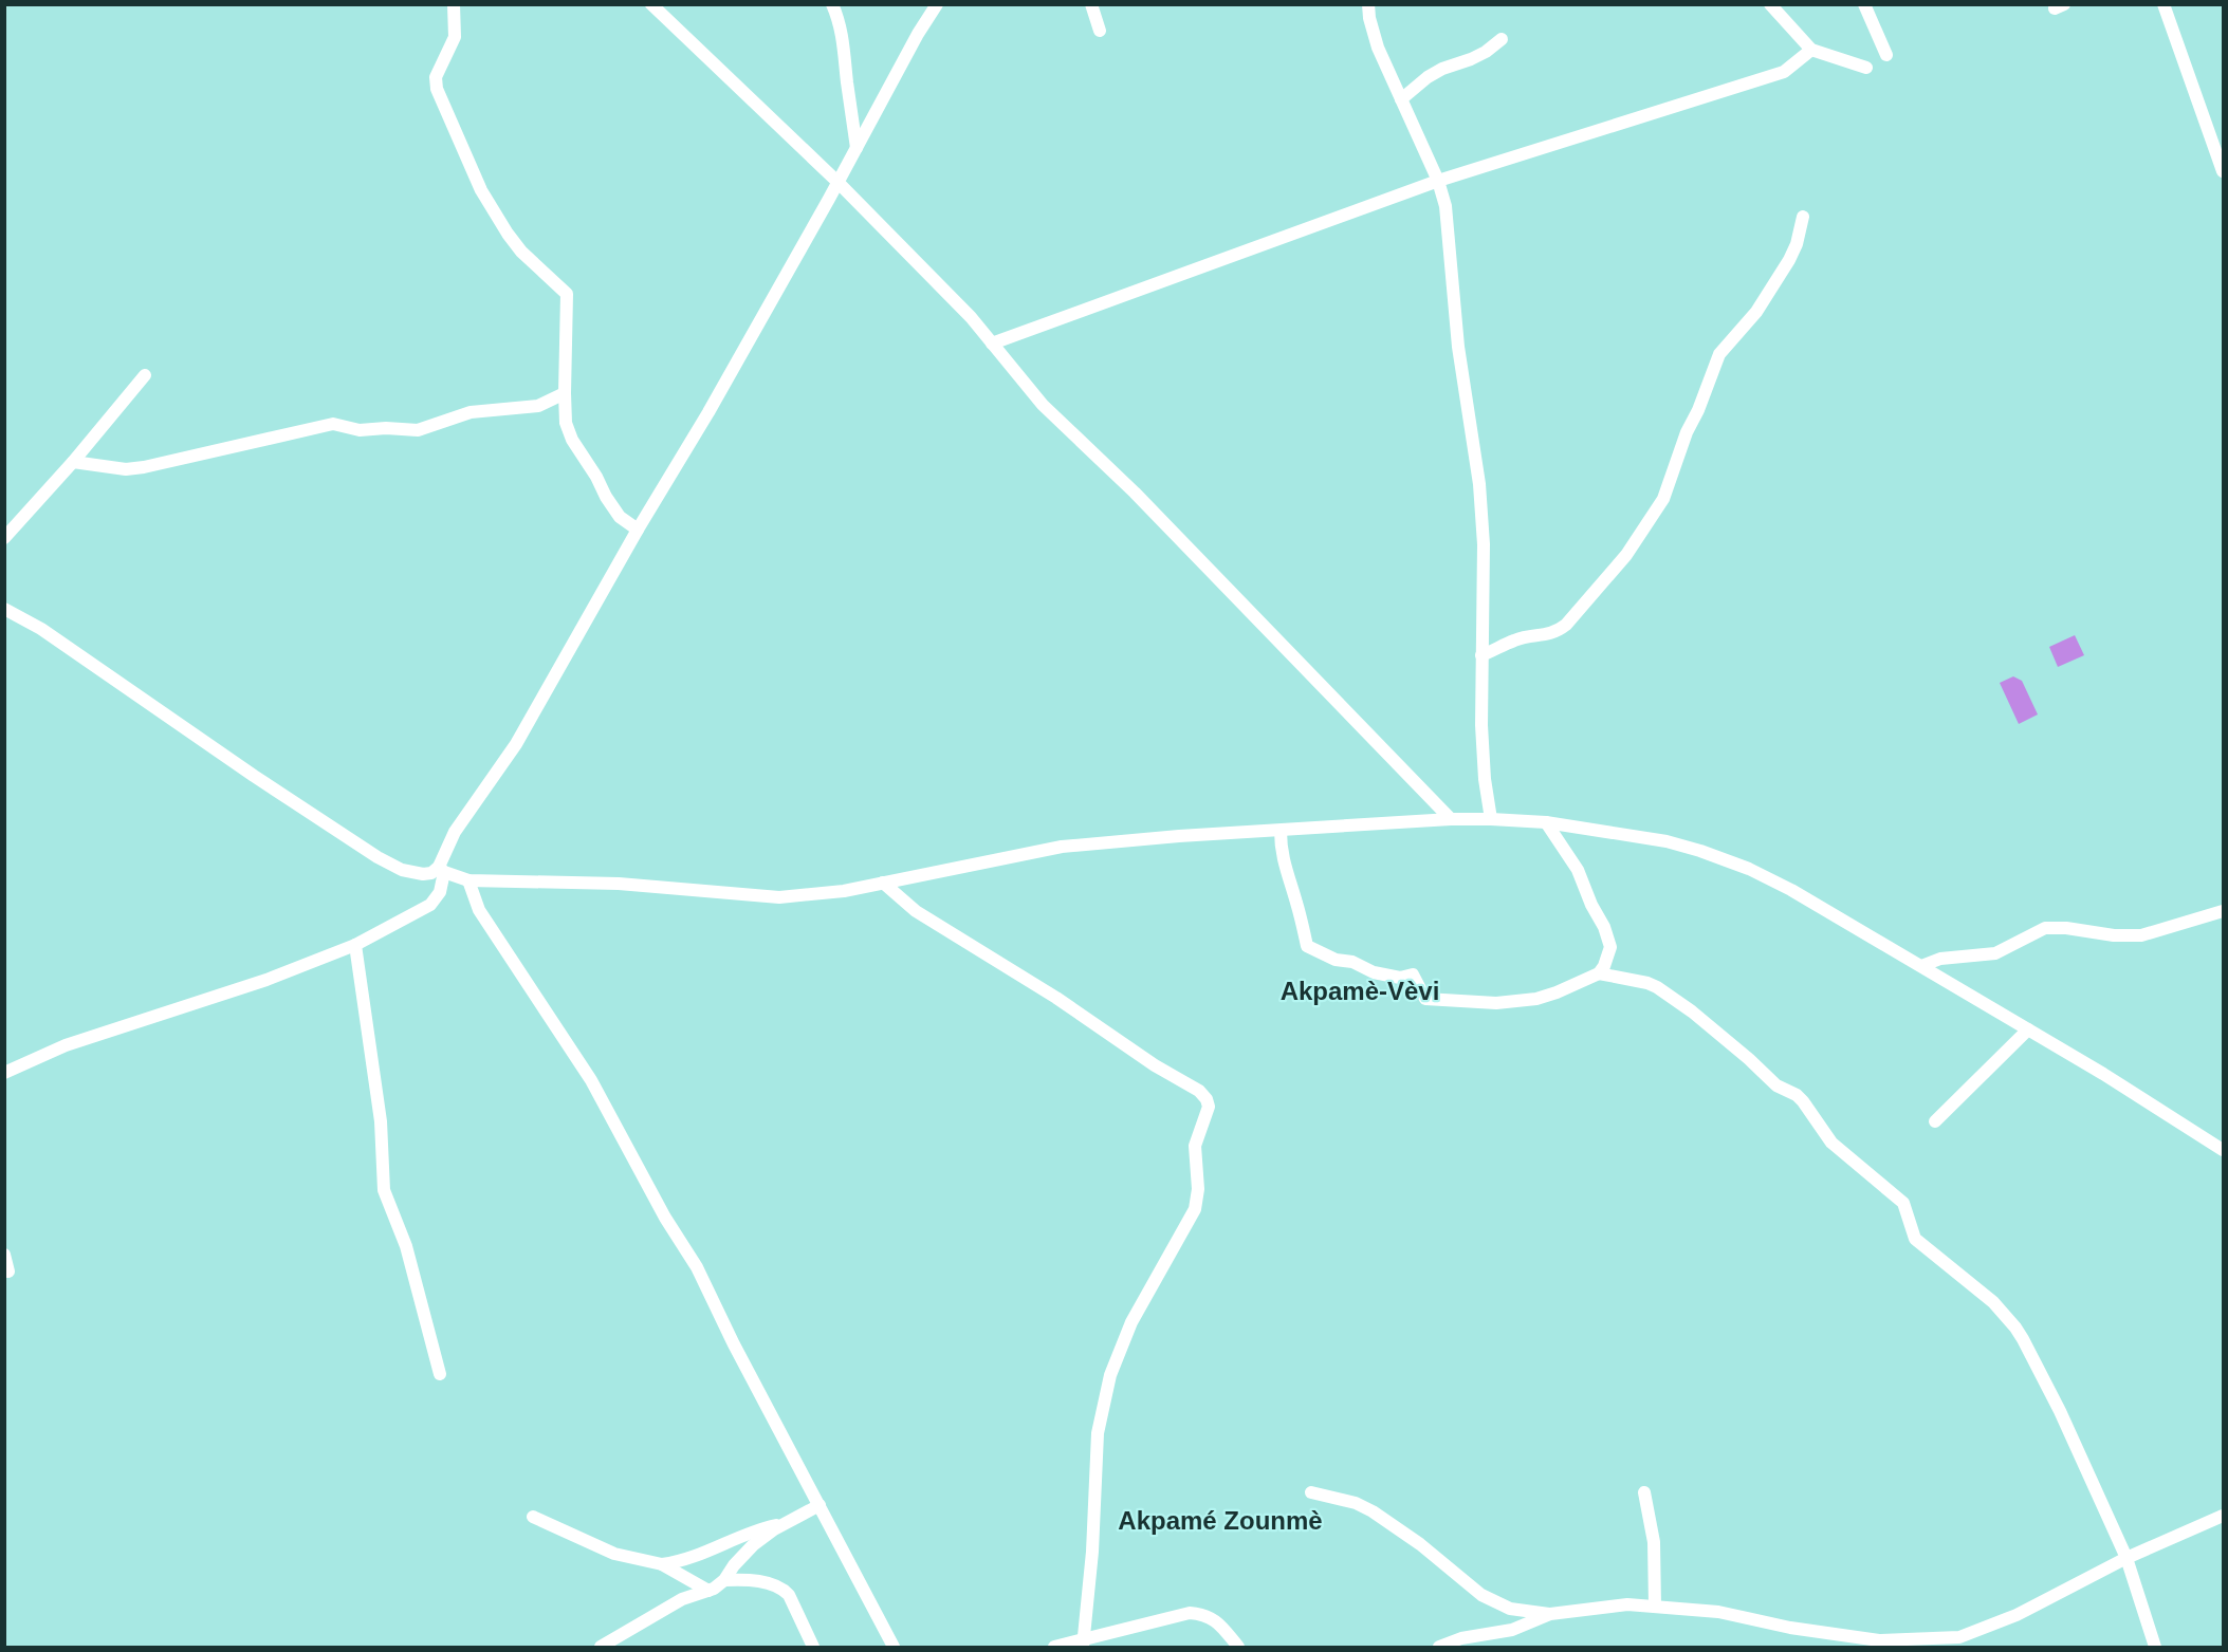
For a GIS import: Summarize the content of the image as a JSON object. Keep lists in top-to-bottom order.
{
  "districts": ["Akpamè-Vèvi", "Akpamé Zounmè"]
}
